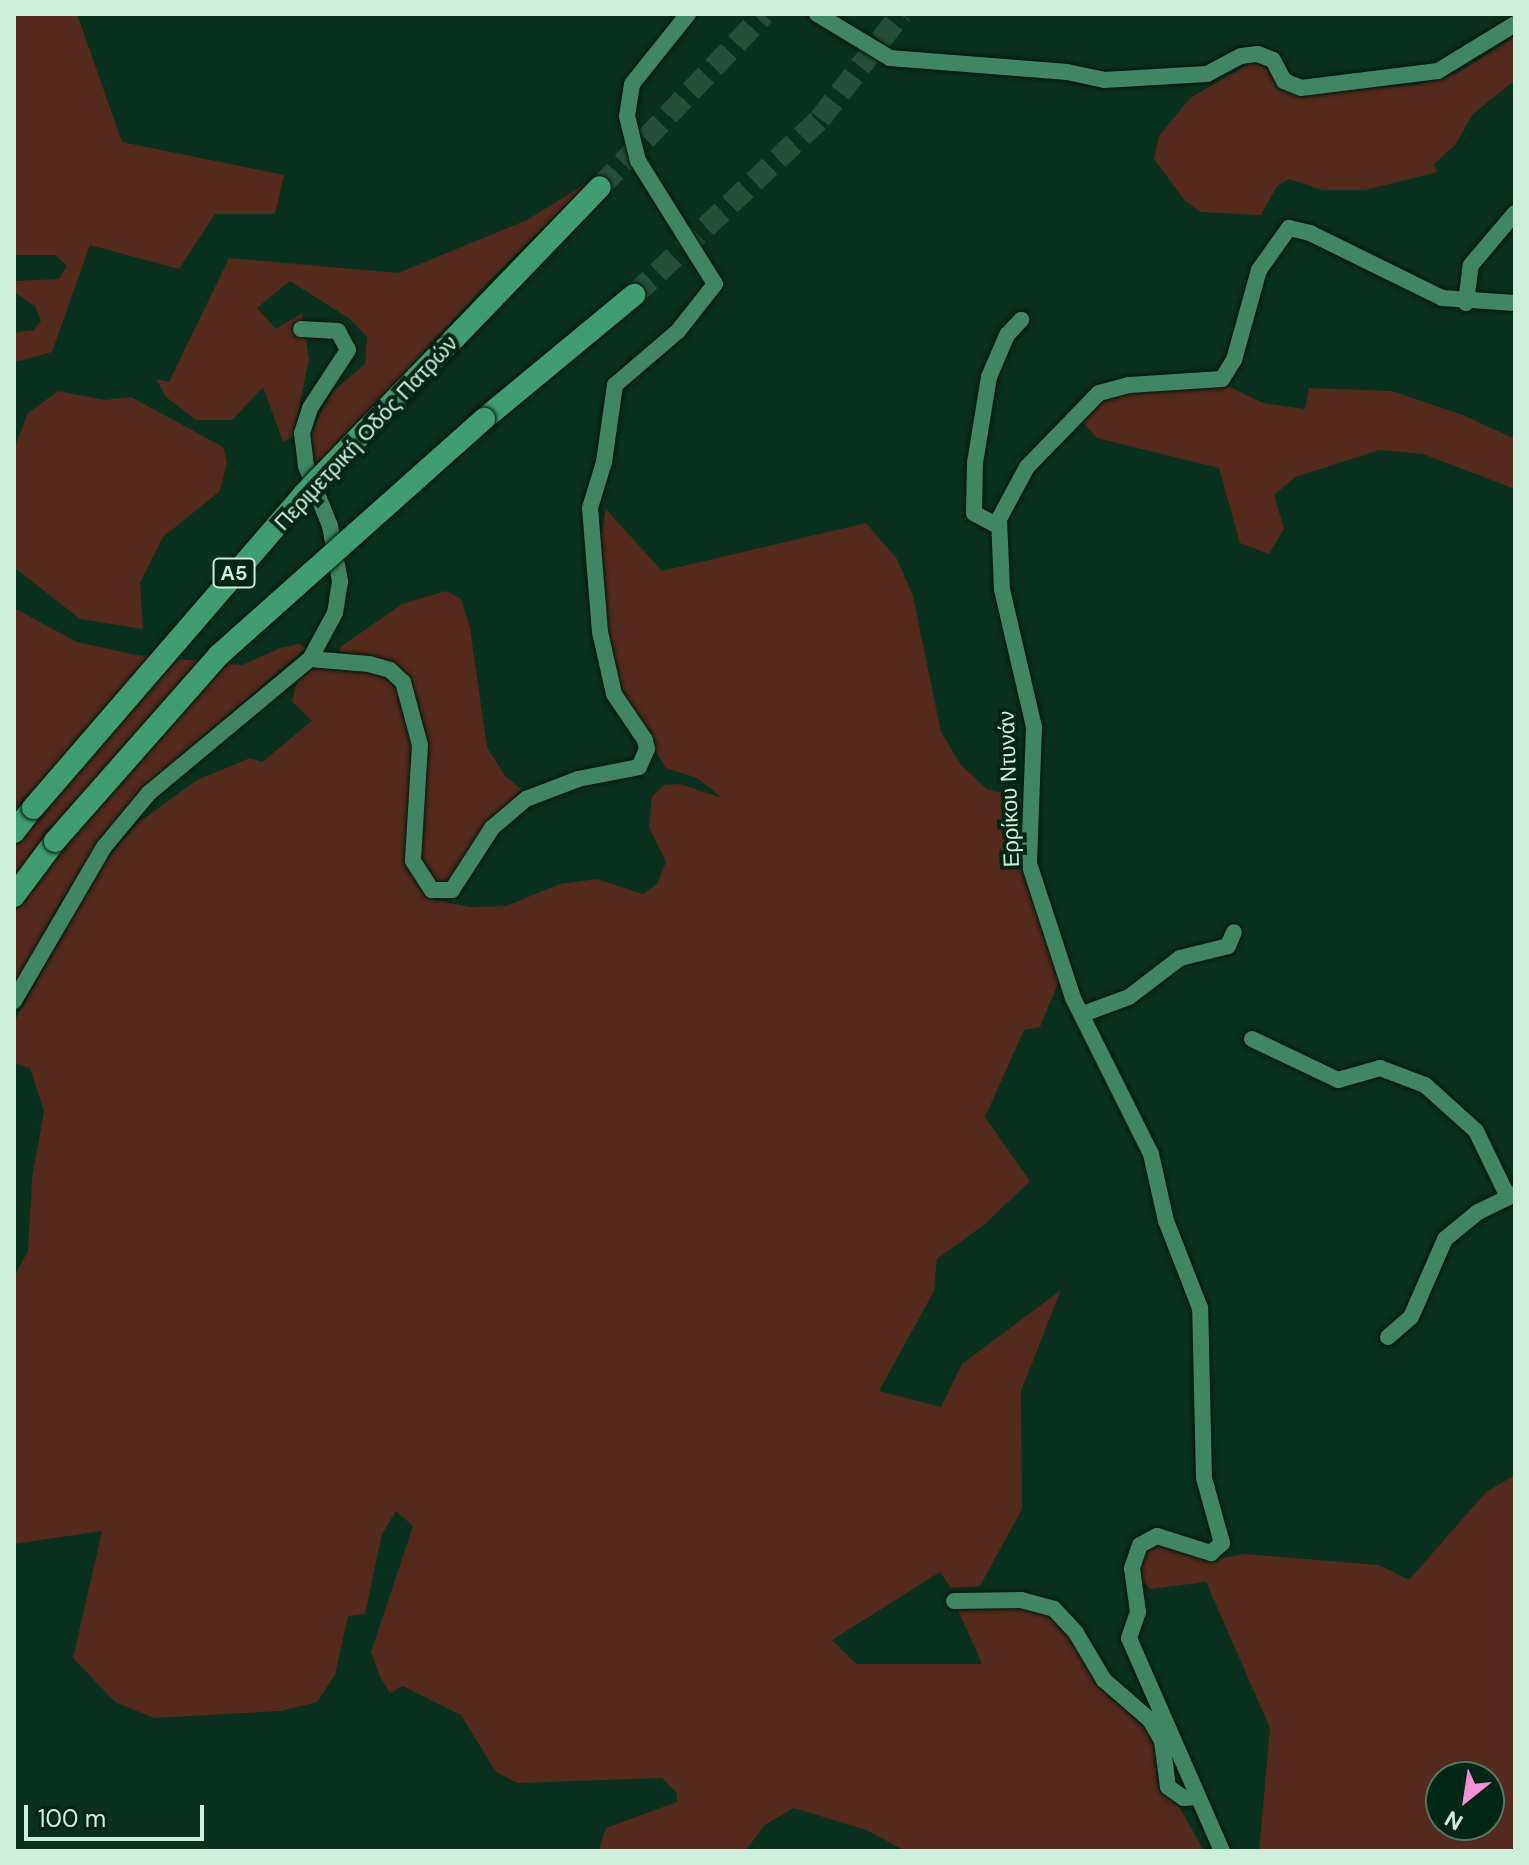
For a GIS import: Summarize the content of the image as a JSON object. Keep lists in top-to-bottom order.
{
  "streets": {
    "highway": ["Περιμετρική Οδός Πατρών", "Α5"],
    "street": ["Ερρίκου Ντυνάν"]
  },
  "scale_bar": "100 m",
  "north": "bottom left"
}
